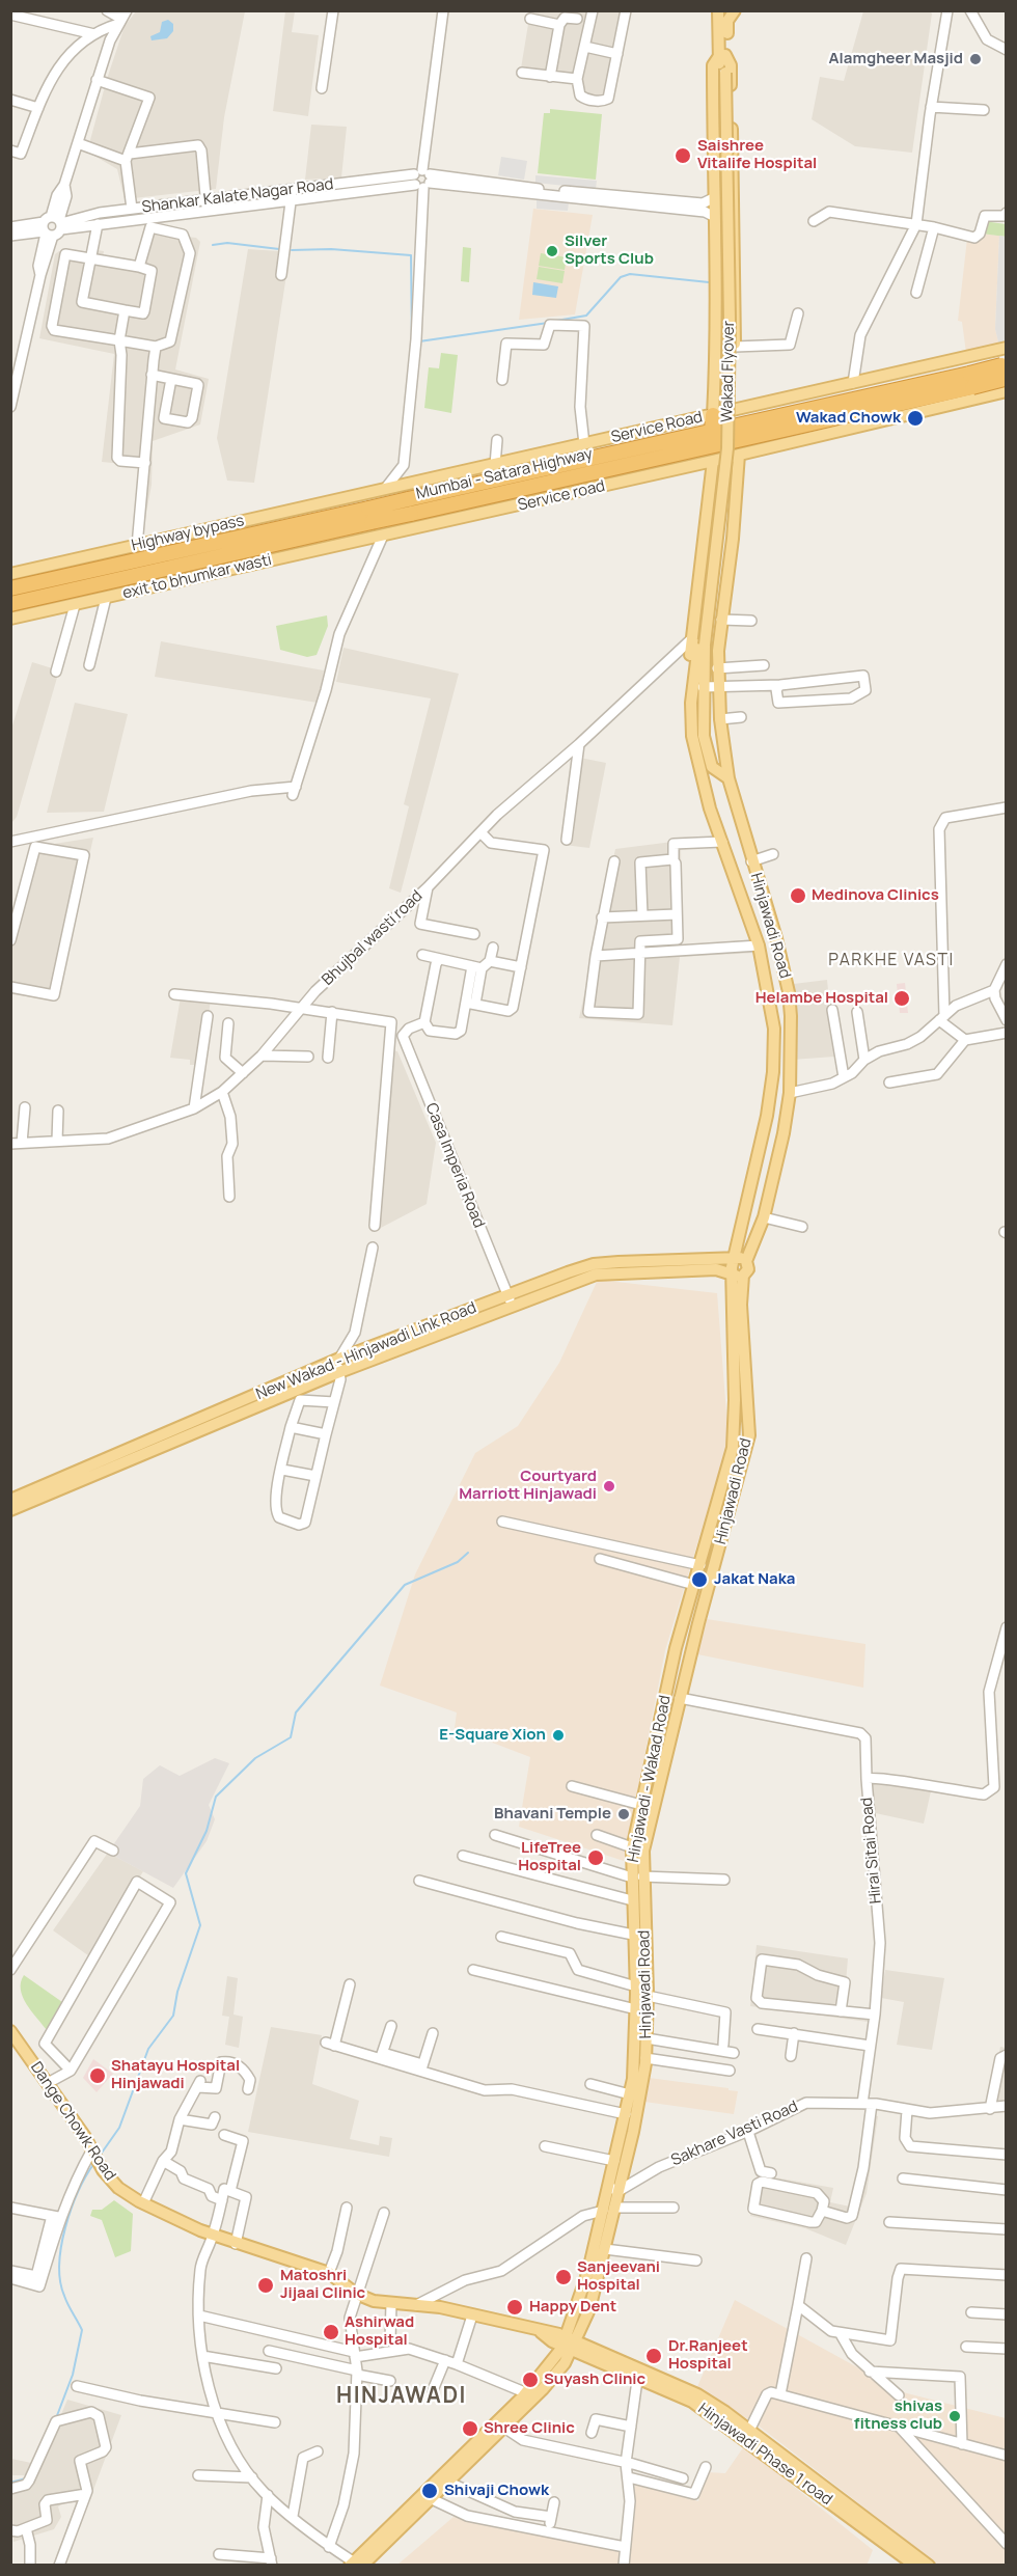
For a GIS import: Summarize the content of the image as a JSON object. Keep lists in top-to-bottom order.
{
  "streets": {
    "highway": ["Mumbai - Satara Highway"],
    "main road": [
      "Wakad Flyover",
      "Service Road",
      "Service road",
      "Highway bypass",
      "exit to bhumkar wasti",
      "Hinjawadi Road",
      "New Wakad - Hinjawadi Link Road",
      "Hinjawadi - Wakad Road",
      "Dange Chowk Road",
      "Hinjawadi Phase 1 road"
    ],
    "street": [
      "Shankar Kalate Nagar Road",
      "Bhujbal wasti road",
      "Casa Imperia Road",
      "Hirai Sitai Road",
      "Sakhare Vasti Road"
    ]
  },
  "crossings": [
    ["Wakad Flyover", "Hinjawadi Road"],
    ["Wakad Flyover", "Bhujbal wasti road"],
    ["Service Road", "Highway bypass"],
    ["Mumbai - Satara Highway", "Service road"],
    ["Mumbai - Satara Highway", "Highway bypass"],
    ["Service road", "exit to bhumkar wasti"],
    ["Service road", "Hinjawadi Road"],
    ["Hinjawadi Road", "New Wakad - Hinjawadi Link Road"],
    ["Hinjawadi Road", "Hinjawadi - Wakad Road"],
    ["Hinjawadi Road", "Sakhare Vasti Road"],
    ["Casa Imperia Road", "New Wakad - Hinjawadi Link Road"],
    ["New Wakad - Hinjawadi Link Road", "Hinjawadi - Wakad Road"],
    ["Hinjawadi - Wakad Road", "Dange Chowk Road"],
    ["Hinjawadi - Wakad Road", "Sakhare Vasti Road"],
    ["Hinjawadi - Wakad Road", "Hinjawadi Phase 1 road"],
    ["Hirai Sitai Road", "Sakhare Vasti Road"],
    ["Dange Chowk Road", "Hinjawadi Phase 1 road"]
  ],
  "districts": ["PARKHE VASTI", "HINJAWADI"],
  "places": [
    "Alamgheer Masjid",
    "Saishree Vitalife Hospital",
    "Silver Sports Club",
    "Wakad Chowk",
    "Medinova Clinics",
    "Helambe Hospital",
    "Courtyard Marriott Hinjawadi",
    "Jakat Naka",
    "E-Square Xion",
    "Bhavani Temple",
    "LifeTree Hospital",
    "Shatayu Hospital Hinjawadi",
    "Sanjeevani Hospital",
    "Matoshri Jijaai Clinic",
    "Happy Dent",
    "Ashirwad Hospital",
    "Dr.Ranjeet Hospital",
    "Suyash Clinic",
    "shivas fitness club",
    "Shree Clinic",
    "Shivaji Chowk"
  ]
}
